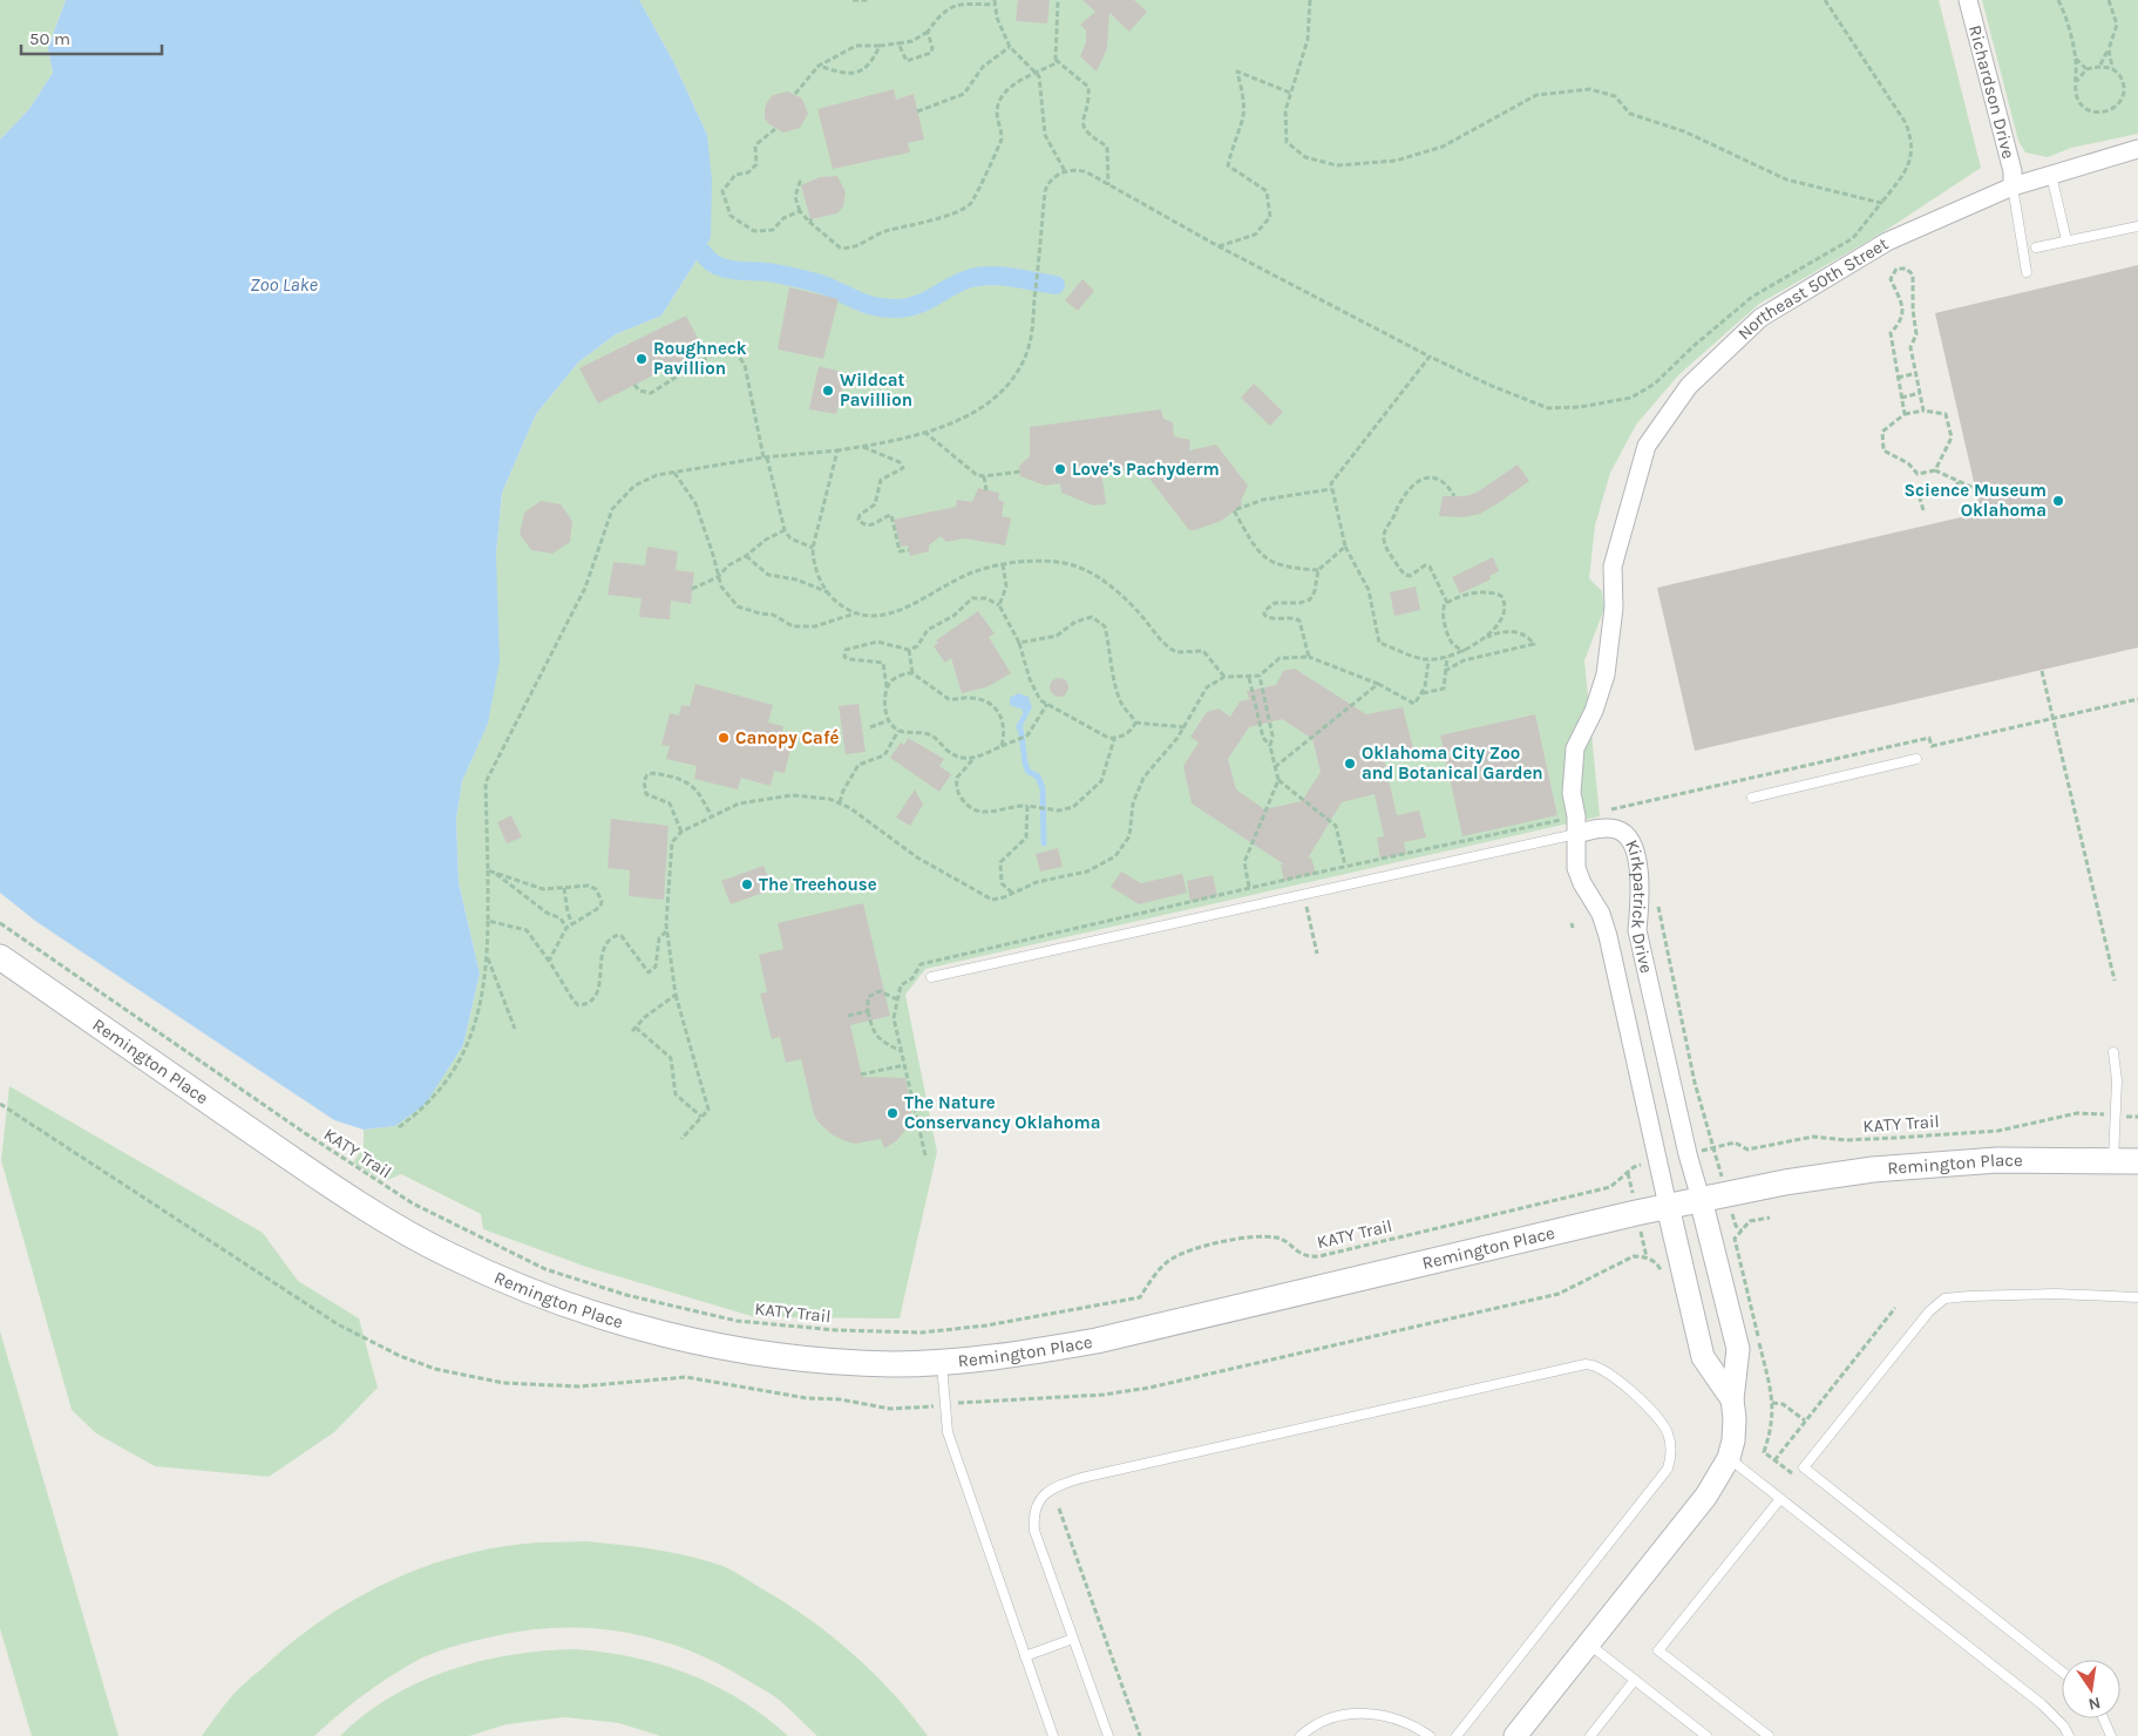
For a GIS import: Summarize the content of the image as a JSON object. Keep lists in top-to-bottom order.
{
  "streets": {
    "main road": ["Remington Place"],
    "street": ["Richardson Drive", "Northeast 50th Street", "Kirkpatrick Drive"],
    "path": ["KATY Trail"]
  },
  "crossings": [
    ["Richardson Drive", "Northeast 50th Street"],
    ["Northeast 50th Street", "Kirkpatrick Drive"],
    ["Kirkpatrick Drive", "Remington Place"]
  ],
  "water": ["Zoo Lake"],
  "places": [
    "Roughneck Pavillion",
    "Wildcat Pavillion",
    "Love's Pachyderm",
    "Science Museum Oklahoma",
    "Canopy Café",
    "Oklahoma City Zoo and Botanical Garden",
    "The Treehouse",
    "The Nature Conservancy Oklahoma"
  ],
  "scale_bar": "50 m",
  "north": "bottom"
}
